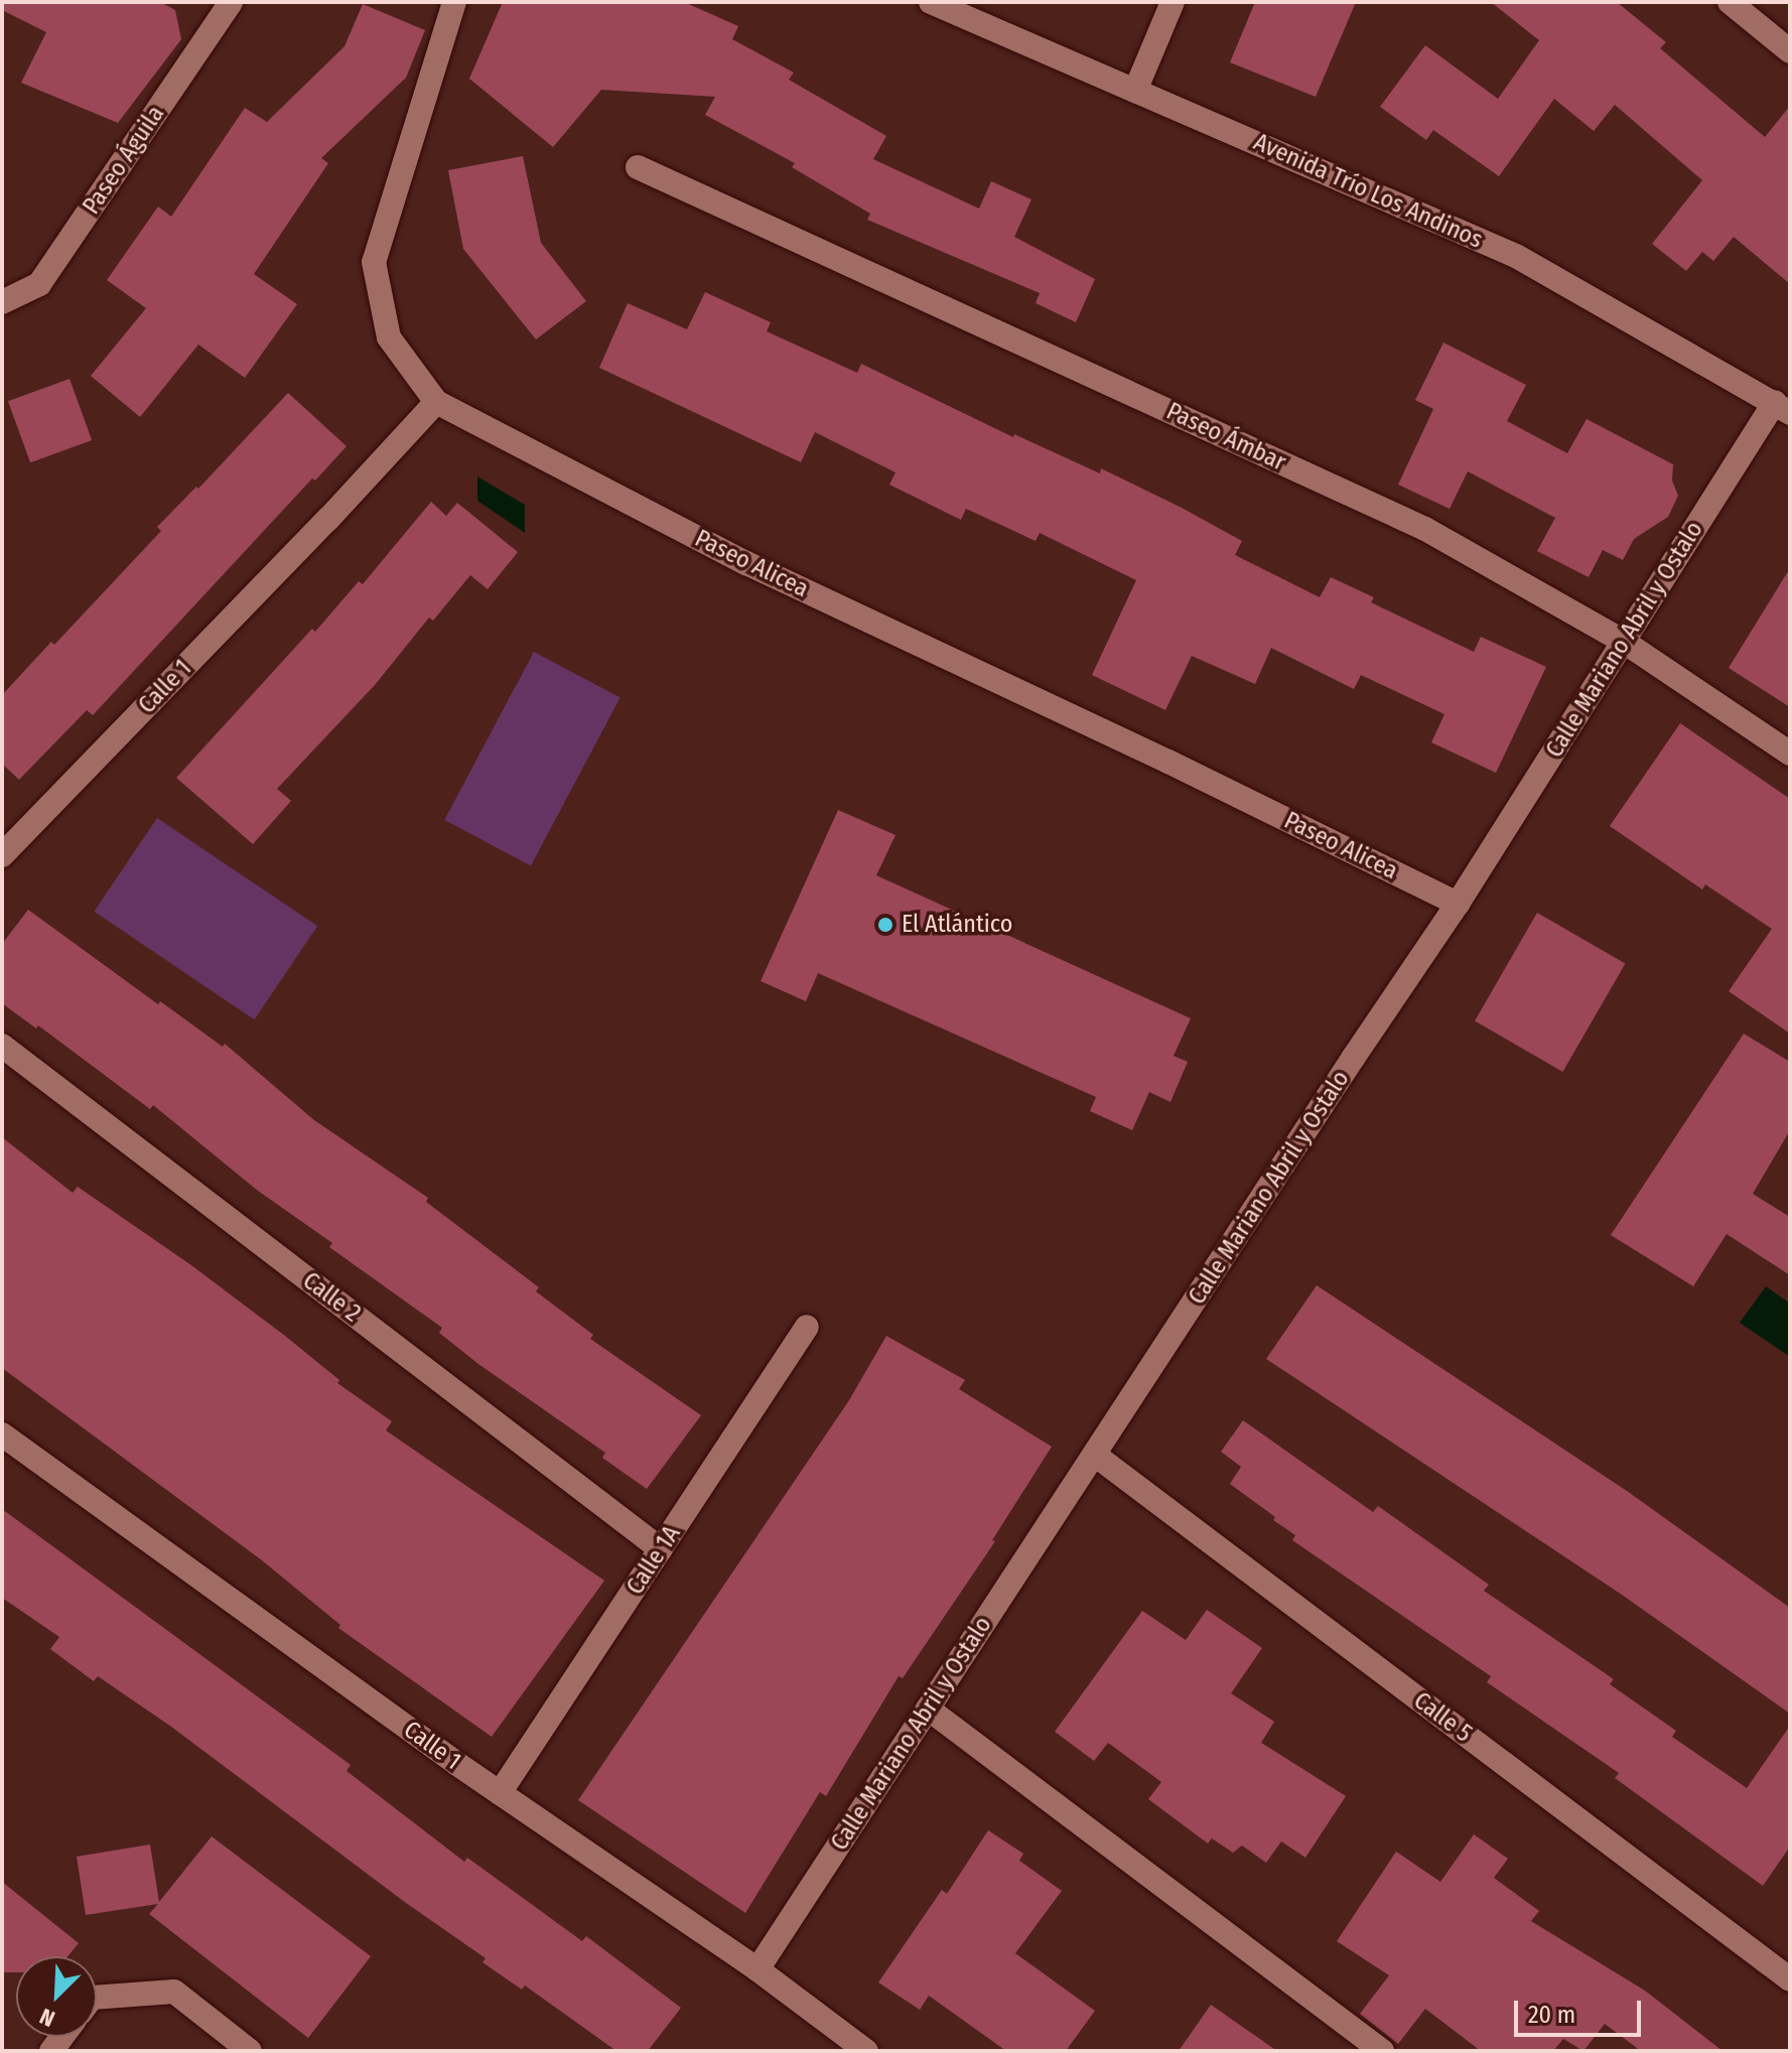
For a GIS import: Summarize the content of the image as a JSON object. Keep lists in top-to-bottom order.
{
  "streets": {
    "street": [
      "Paseo Águila",
      "Avenida Trío Los Andinos",
      "Paseo Ámbar",
      "Paseo Alicea",
      "Calle Mariano Abril y Ostalo",
      "Calle 1",
      "Calle 2",
      "Calle 1A",
      "Calle 5"
    ]
  },
  "crossings": [
    ["Avenida Trío Los Andinos", "Calle Mariano Abril y Ostalo"],
    ["Paseo Ámbar", "Calle Mariano Abril y Ostalo"],
    ["Paseo Alicea", "Calle Mariano Abril y Ostalo"],
    ["Paseo Alicea", "Calle 1"],
    ["Calle Mariano Abril y Ostalo", "Calle 1"],
    ["Calle Mariano Abril y Ostalo", "Calle 5"],
    ["Calle 1", "Calle 1A"],
    ["Calle 2", "Calle 1A"]
  ],
  "places": ["El Atlántico"],
  "scale_bar": "20 m",
  "north": "bottom left"
}
